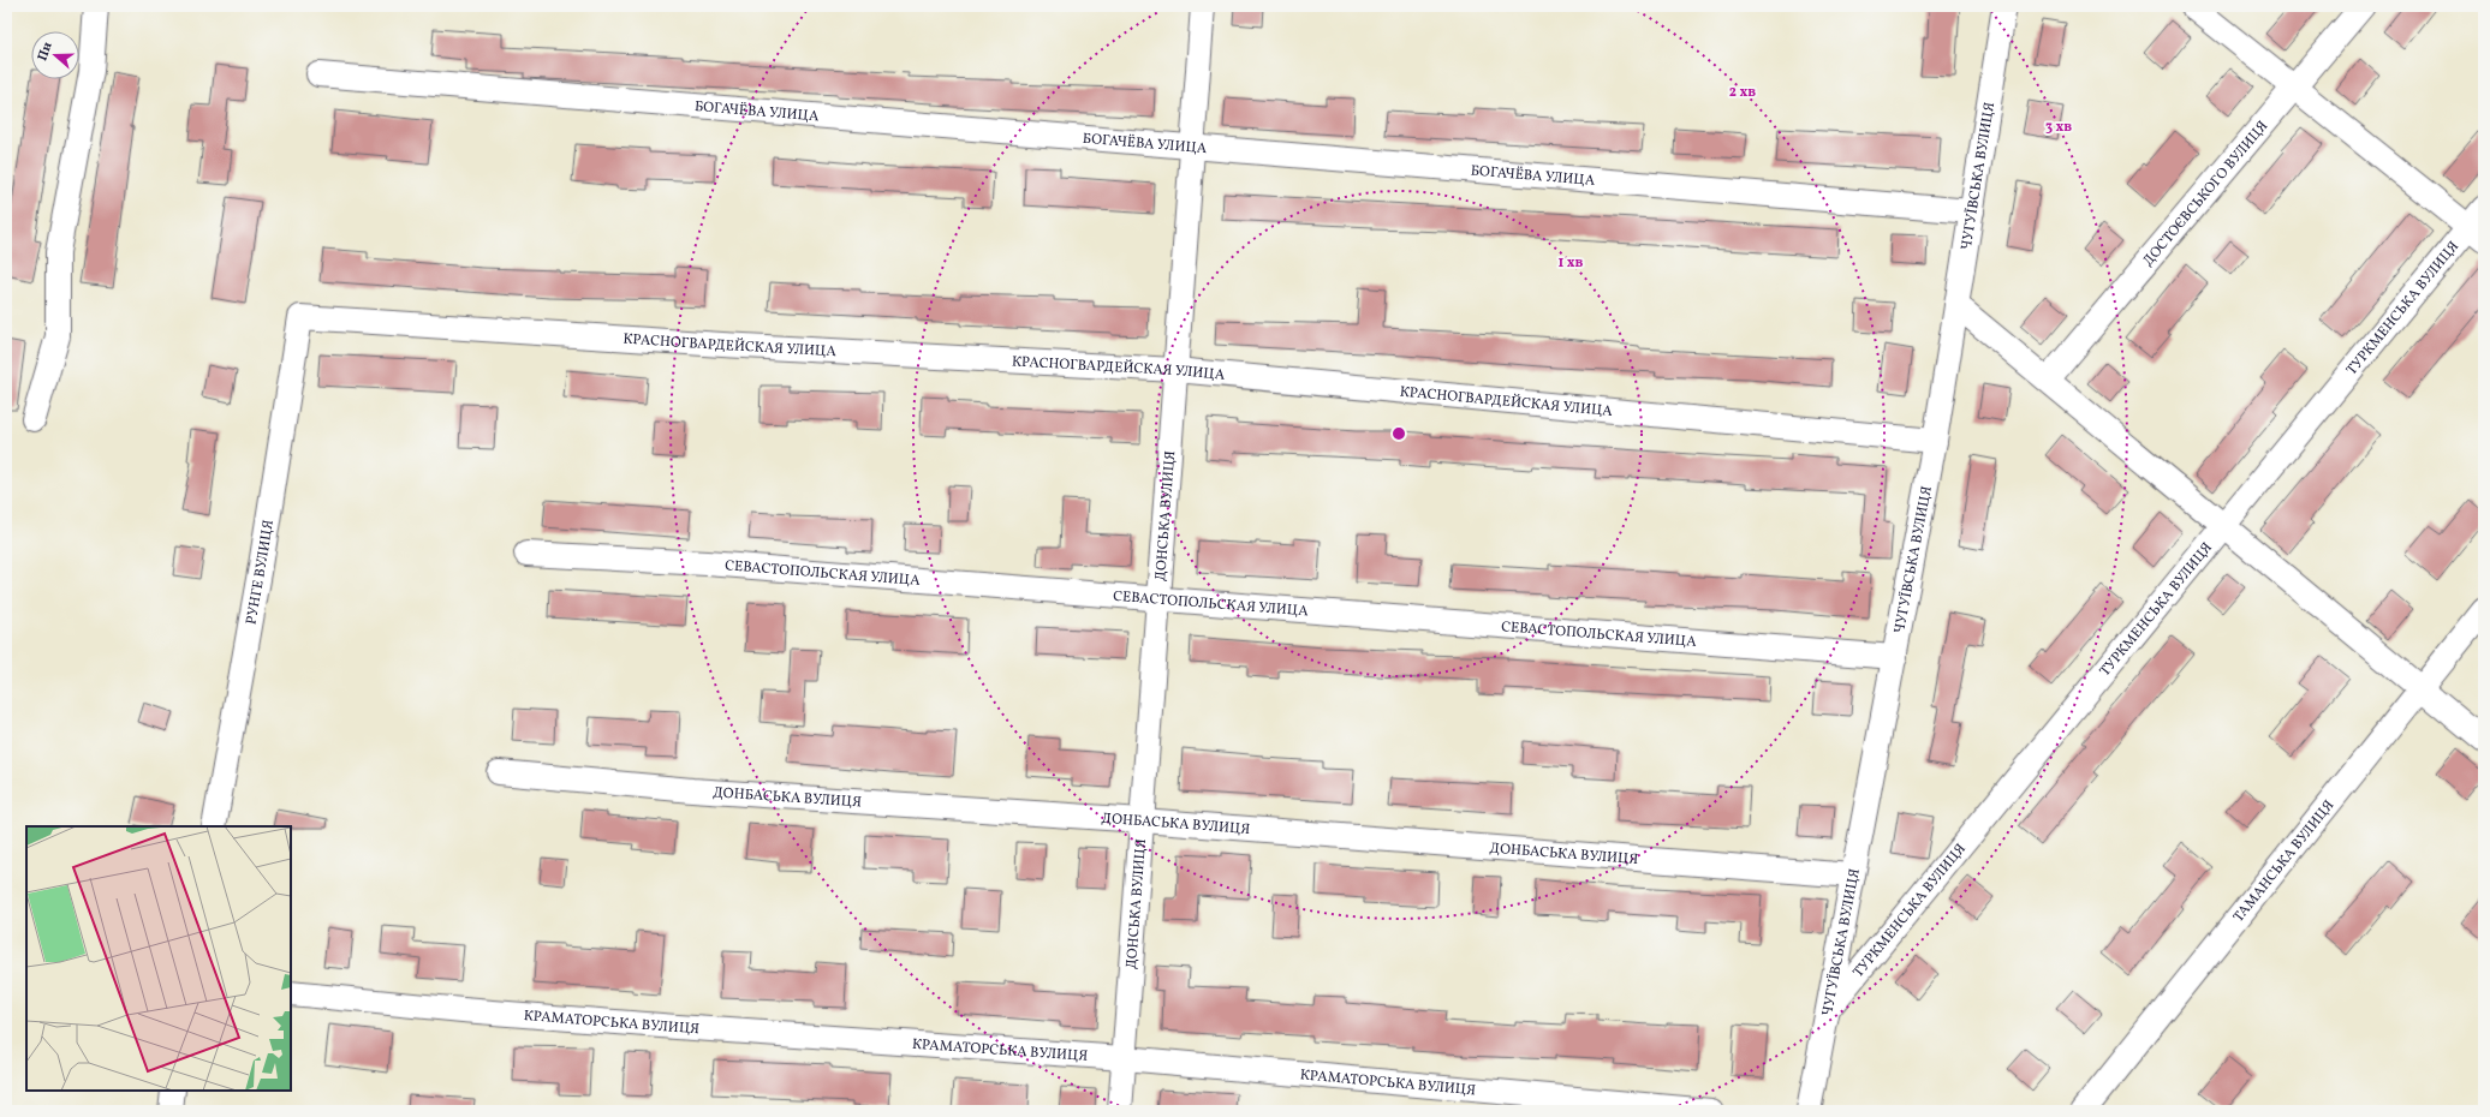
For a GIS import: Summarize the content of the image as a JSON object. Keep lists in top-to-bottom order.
{
  "streets": {
    "street": [
      "БОГАЧЁВА УЛИЦА",
      "ЧУГУЇВСЬКА ВУЛИЦЯ",
      "ДОСТОЄВСЬКОГО ВУЛИЦЯ",
      "ТУРКМЕНСЬКА ВУЛИЦЯ",
      "КРАСНОГВАРДЕЙСКАЯ УЛИЦА",
      "ДОНСЬКА ВУЛИЦЯ",
      "СЕВАСТОПОЛЬСКАЯ УЛИЦА",
      "РУНГЕ ВУЛИЦЯ",
      "ДОНБАСЬКА ВУЛИЦЯ",
      "ТАМАНСЬКА ВУЛИЦЯ",
      "КРАМАТОРСЬКА ВУЛИЦЯ"
    ]
  },
  "crossings": [
    ["БОГАЧЁВА УЛИЦА", "ЧУГУЇВСЬКА ВУЛИЦЯ"],
    ["БОГАЧЁВА УЛИЦА", "ДОНСЬКА ВУЛИЦЯ"],
    ["ЧУГУЇВСЬКА ВУЛИЦЯ", "ТУРКМЕНСЬКА ВУЛИЦЯ"],
    ["ЧУГУЇВСЬКА ВУЛИЦЯ", "КРАСНОГВАРДЕЙСКАЯ УЛИЦА"],
    ["ЧУГУЇВСЬКА ВУЛИЦЯ", "СЕВАСТОПОЛЬСКАЯ УЛИЦА"],
    ["ЧУГУЇВСЬКА ВУЛИЦЯ", "ДОНБАСЬКА ВУЛИЦЯ"],
    ["КРАСНОГВАРДЕЙСКАЯ УЛИЦА", "ДОНСЬКА ВУЛИЦЯ"],
    ["КРАСНОГВАРДЕЙСКАЯ УЛИЦА", "РУНГЕ ВУЛИЦЯ"],
    ["ДОНСЬКА ВУЛИЦЯ", "СЕВАСТОПОЛЬСКАЯ УЛИЦА"],
    ["ДОНСЬКА ВУЛИЦЯ", "ДОНБАСЬКА ВУЛИЦЯ"],
    ["ДОНСЬКА ВУЛИЦЯ", "КРАМАТОРСЬКА ВУЛИЦЯ"]
  ],
  "north": "left",
  "rings": ["2 хв", "3 хв", "1 хв"]
}
